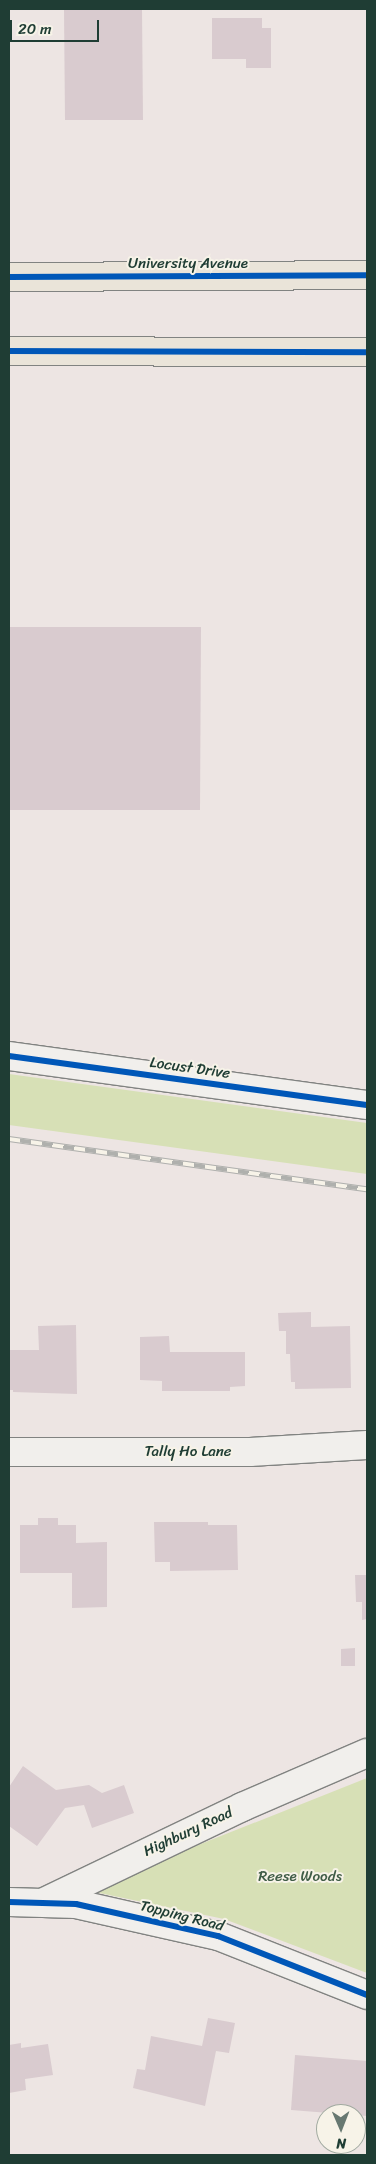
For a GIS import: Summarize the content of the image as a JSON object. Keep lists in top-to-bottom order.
{
  "streets": {
    "main road": ["University Avenue"],
    "street": [
      "Locust Drive",
      "Tally Ho Lane",
      "Highbury Road",
      "Topping Road"
    ]
  },
  "crossings": [
    ["Highbury Road", "Topping Road"]
  ],
  "parks": ["Reese Woods"],
  "scale_bar": "20 m",
  "north": "bottom"
}
